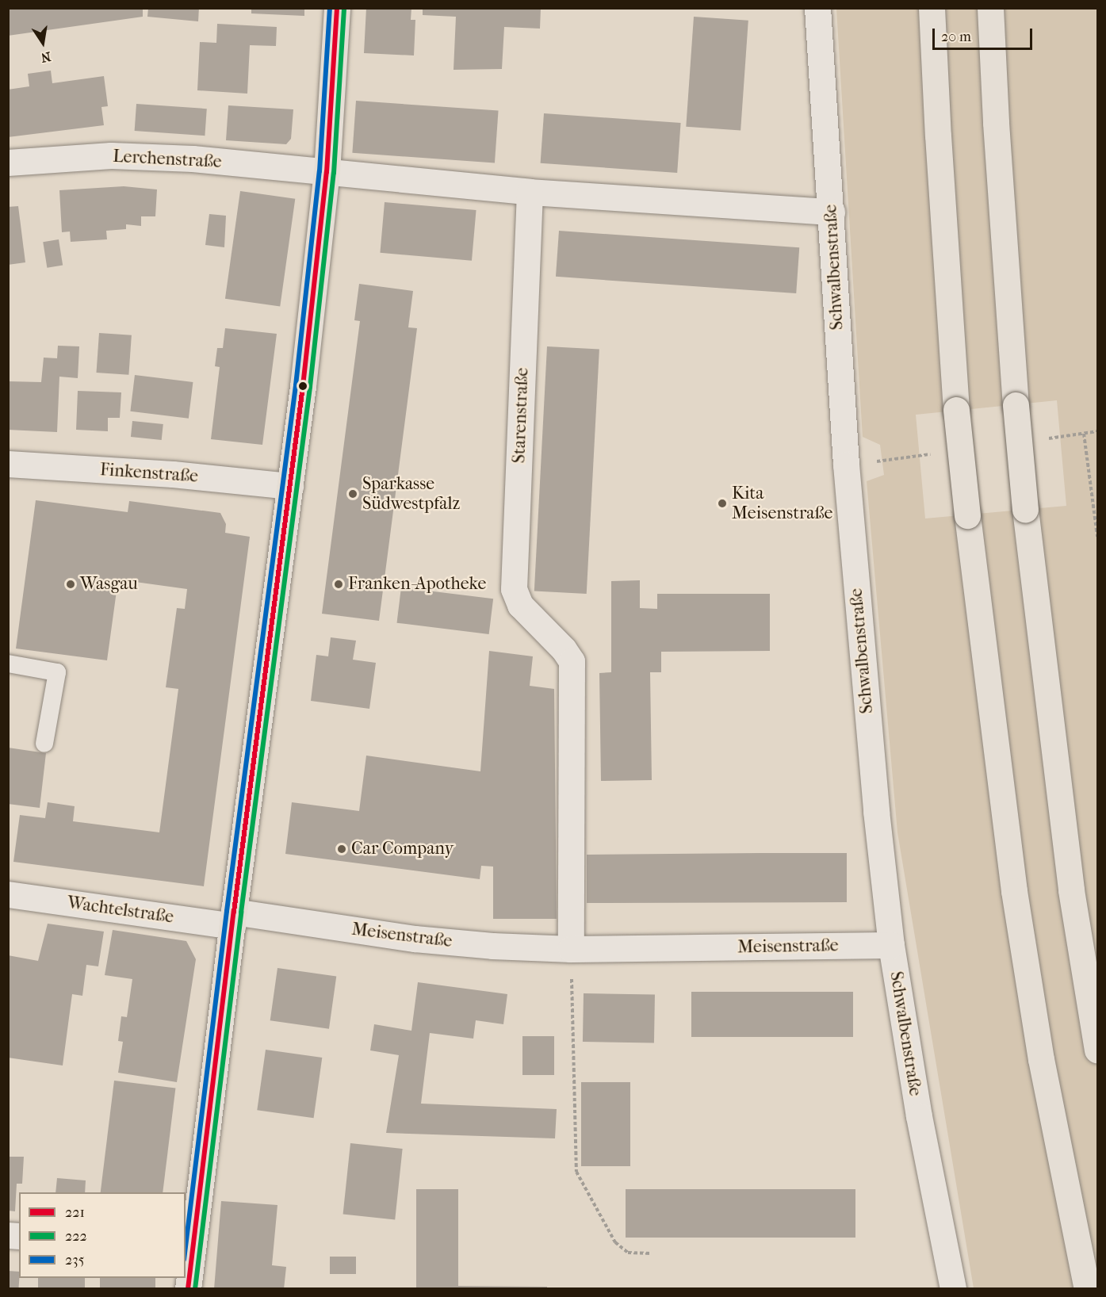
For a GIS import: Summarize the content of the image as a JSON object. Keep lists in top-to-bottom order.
{
  "streets": {
    "street": [
      "Lerchenstraße",
      "Schwalbenstraße",
      "Starenstraße",
      "Finkenstraße",
      "Wachtelstraße",
      "Meisenstraße"
    ]
  },
  "crossings": [
    ["Schwalbenstraße", "Meisenstraße"],
    ["Starenstraße", "Meisenstraße"],
    ["Wachtelstraße", "Meisenstraße"]
  ],
  "places": [
    "Sparkasse Südwestpfalz",
    "Kita Meisenstraße",
    "Wasgau",
    "Franken-Apotheke",
    "Car Company"
  ],
  "lines": ["transit line 221", "transit line 235", "transit line 222"],
  "legend": ["221", "222", "235"],
  "scale_bar": "20 m",
  "north": "bottom"
}
